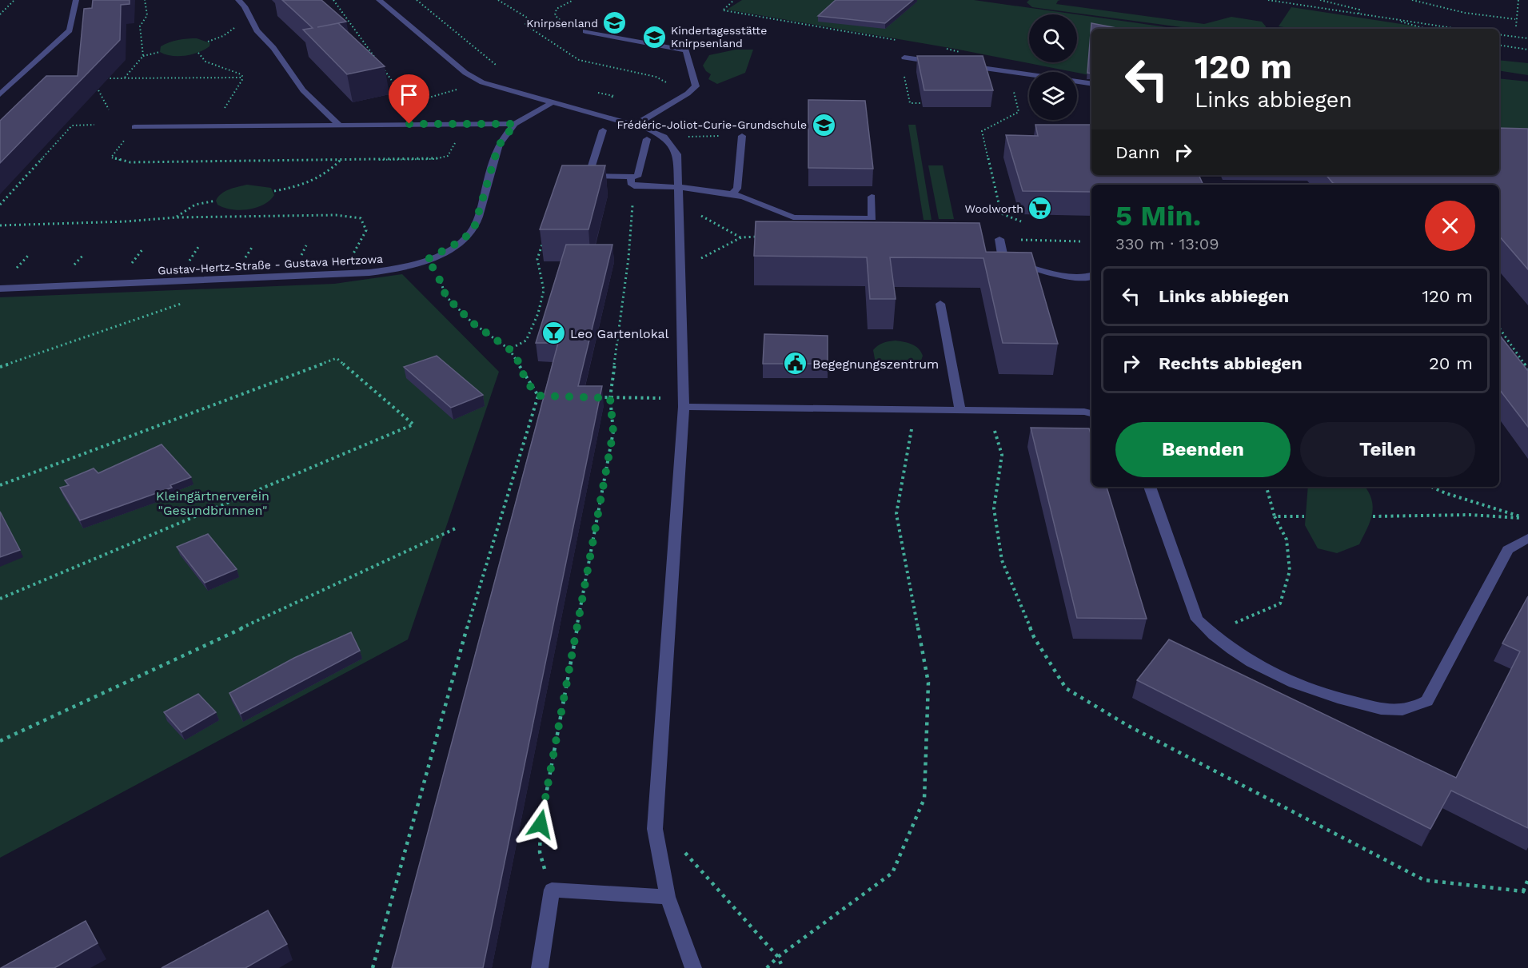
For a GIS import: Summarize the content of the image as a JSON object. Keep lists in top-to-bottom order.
{
  "streets": {
    "street": ["Gustav-Hertz-Straße - Gustava Hertzowa"]
  },
  "parks": ["Kleingärtnerverein \"Gesundbrunnen\""],
  "places": {
    "school or university": ["Knirpsenland", "Kindertagesstätte Knirpsenland", "Frédéric-Joliot-Curie-Grundschule"],
    "supermarket": ["Woolworth"],
    "bar": ["Leo Gartenlokal"],
    "public building": ["Begegnungszentrum"]
  },
  "page": {
    "turn": ["120 m", "Links abbiegen"],
    "then": "Dann",
    "heading": ["5 Min.", "330 m · 13:09"],
    "list": [
      {
        "name": "Links abbiegen",
        "value": "120 m"
      },
      {
        "name": "Rechts abbiegen",
        "value": "20 m"
      }
    ],
    "buttons": ["Beenden", "Teilen"]
  }
}
